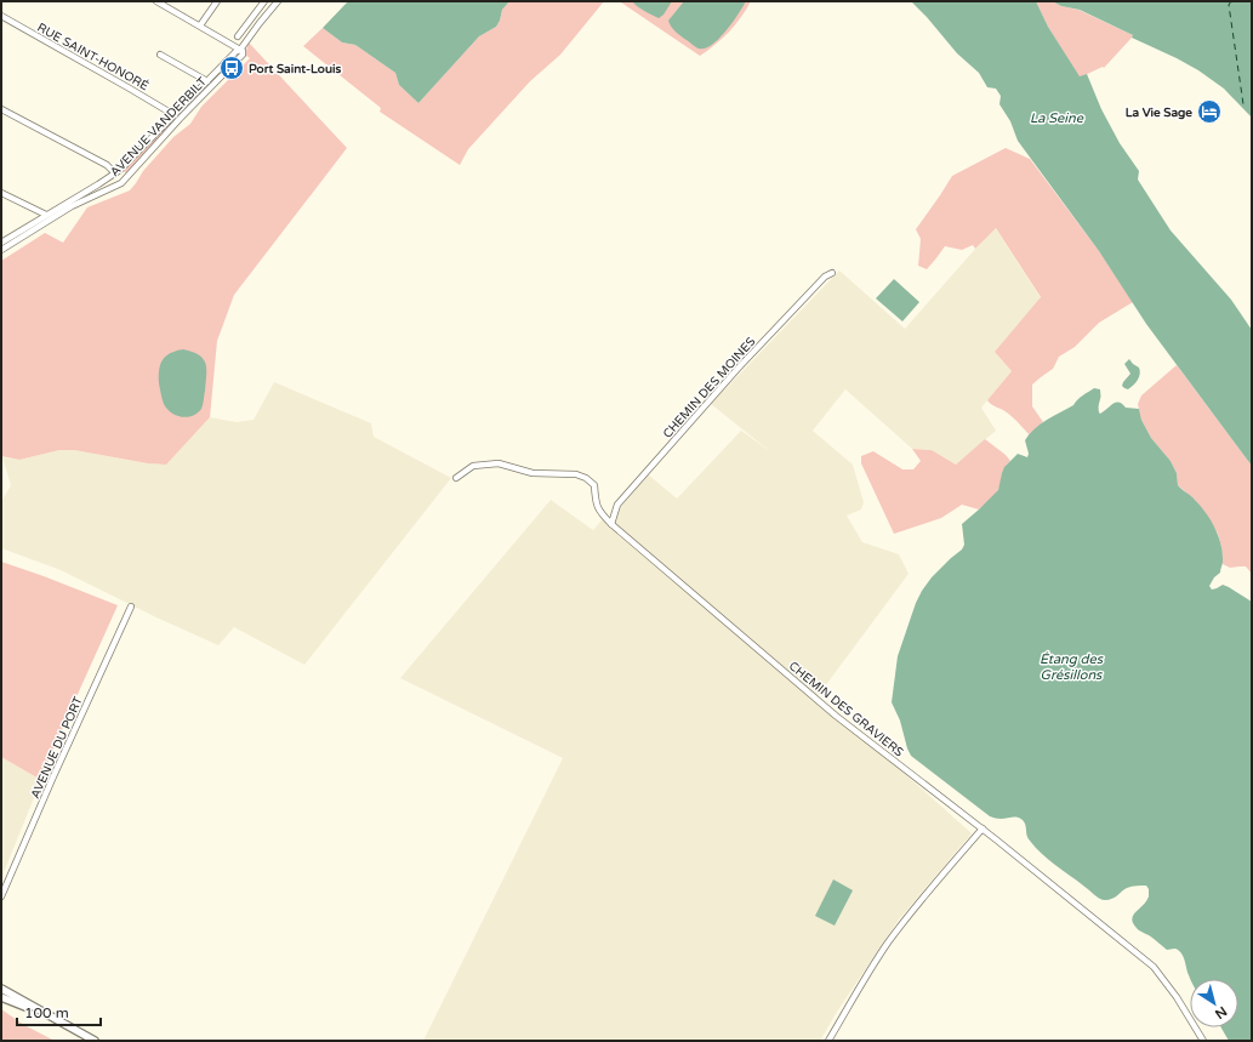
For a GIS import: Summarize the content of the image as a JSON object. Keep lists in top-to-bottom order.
{
  "streets": {
    "street": [
      "RUE SAINT-HONORÉ",
      "AVENUE VANDERBILT",
      "CHEMIN DES MOINES",
      "CHEMIN DES GRAVIERS",
      "AVENUE DU PORT"
    ]
  },
  "crossings": [
    ["RUE SAINT-HONORÉ", "AVENUE VANDERBILT"],
    ["CHEMIN DES MOINES", "CHEMIN DES GRAVIERS"]
  ],
  "water": ["La Seine", "Étang des Grésillons"],
  "places": {
    "bus stop": ["Port Saint-Louis"],
    "hotel": ["La Vie Sage"]
  },
  "scale_bar": "100 m",
  "north": "bottom right"
}
